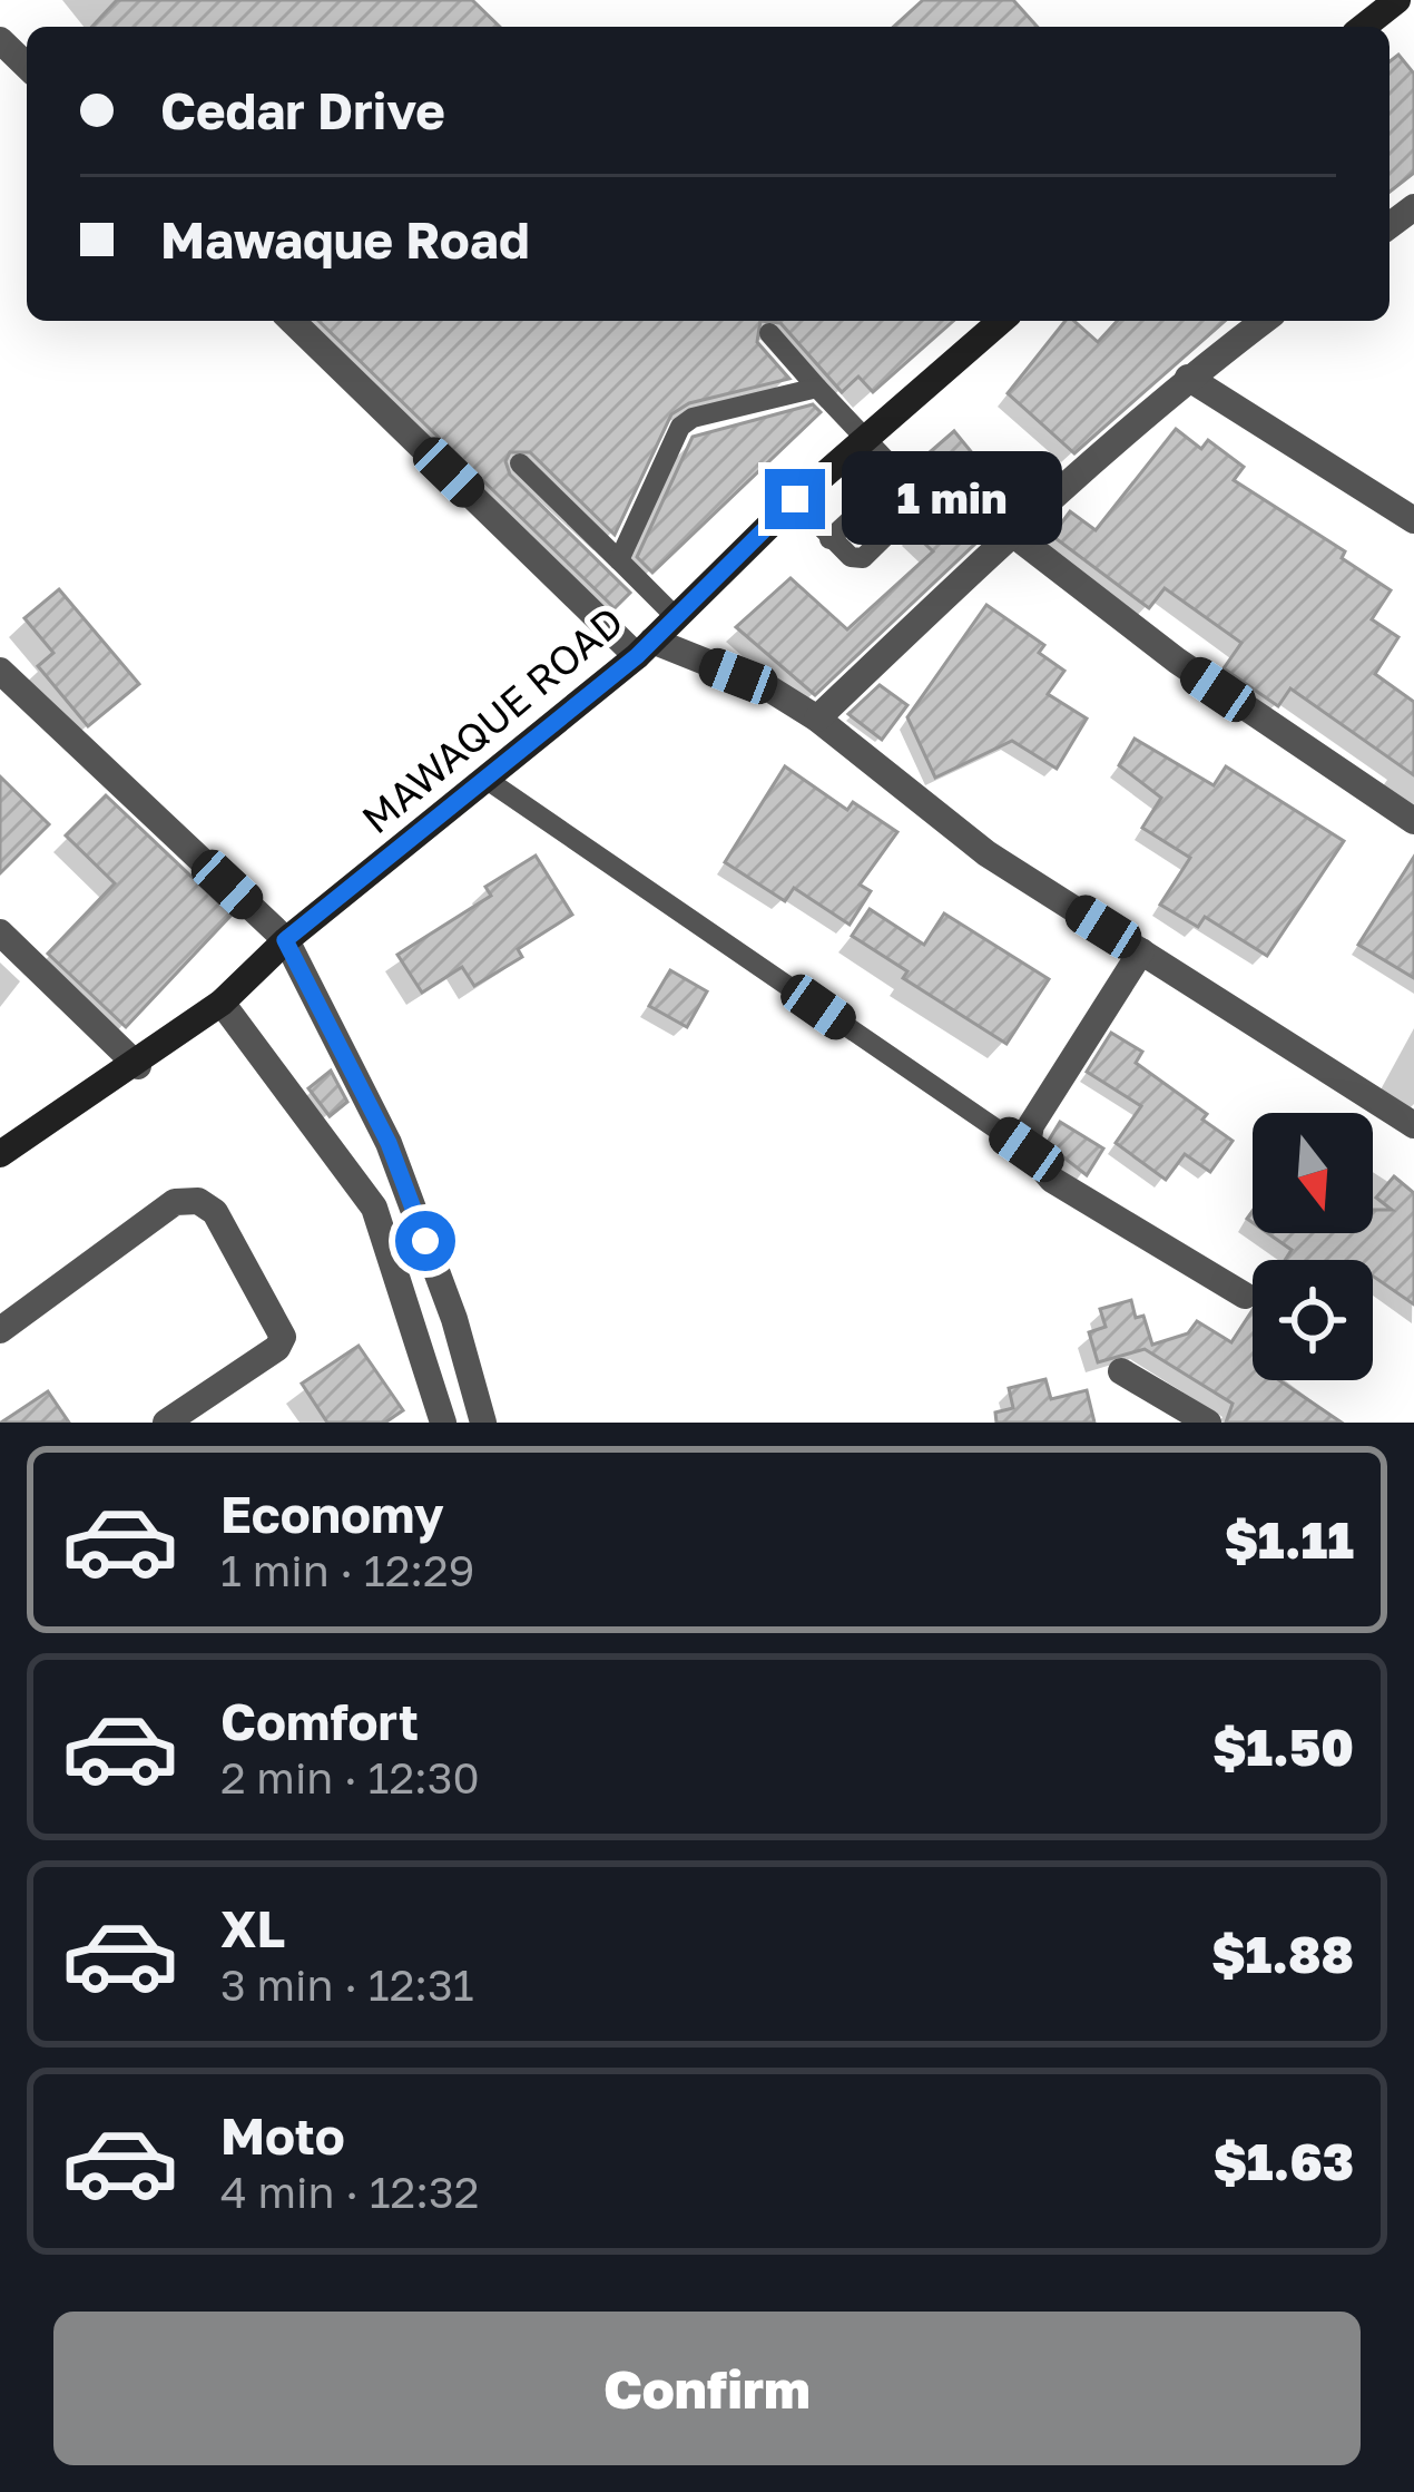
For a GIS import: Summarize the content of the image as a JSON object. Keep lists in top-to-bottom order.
{
  "streets": {
    "main road": ["MAWAQUE ROAD"]
  },
  "north": "bottom",
  "page": {
    "banner": ["Cedar Drive", "Mawaque Road"],
    "bubble": "1 min",
    "list": [
      {
        "name": "Economy",
        "note": "1 min · 12:29",
        "value": "$1.11"
      },
      {
        "name": "Comfort",
        "note": "2 min · 12:30",
        "value": "$1.50"
      },
      {
        "name": "XL",
        "note": "3 min · 12:31",
        "value": "$1.88"
      },
      {
        "name": "Moto",
        "note": "4 min · 12:32",
        "value": "$1.63"
      }
    ],
    "buttons": "Confirm"
  }
}
